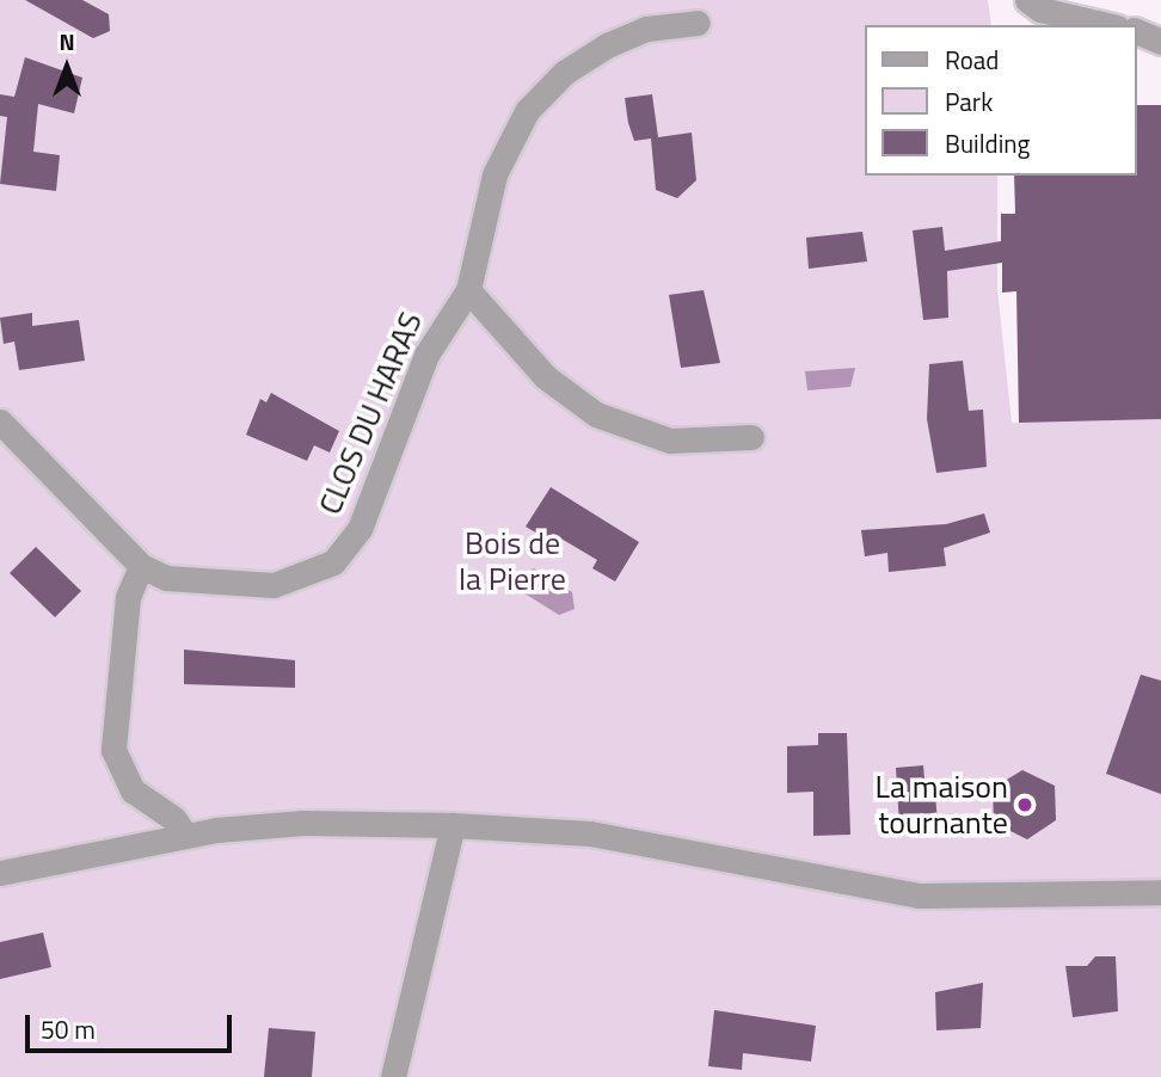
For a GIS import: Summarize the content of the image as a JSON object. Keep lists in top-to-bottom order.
{
  "streets": {
    "street": ["CLOS DU HARAS"]
  },
  "parks": ["Bois de la Pierre"],
  "places": ["La maison tournante"],
  "legend": ["Road", "Park", "Building"],
  "scale_bar": "50 m",
  "north": "top"
}
